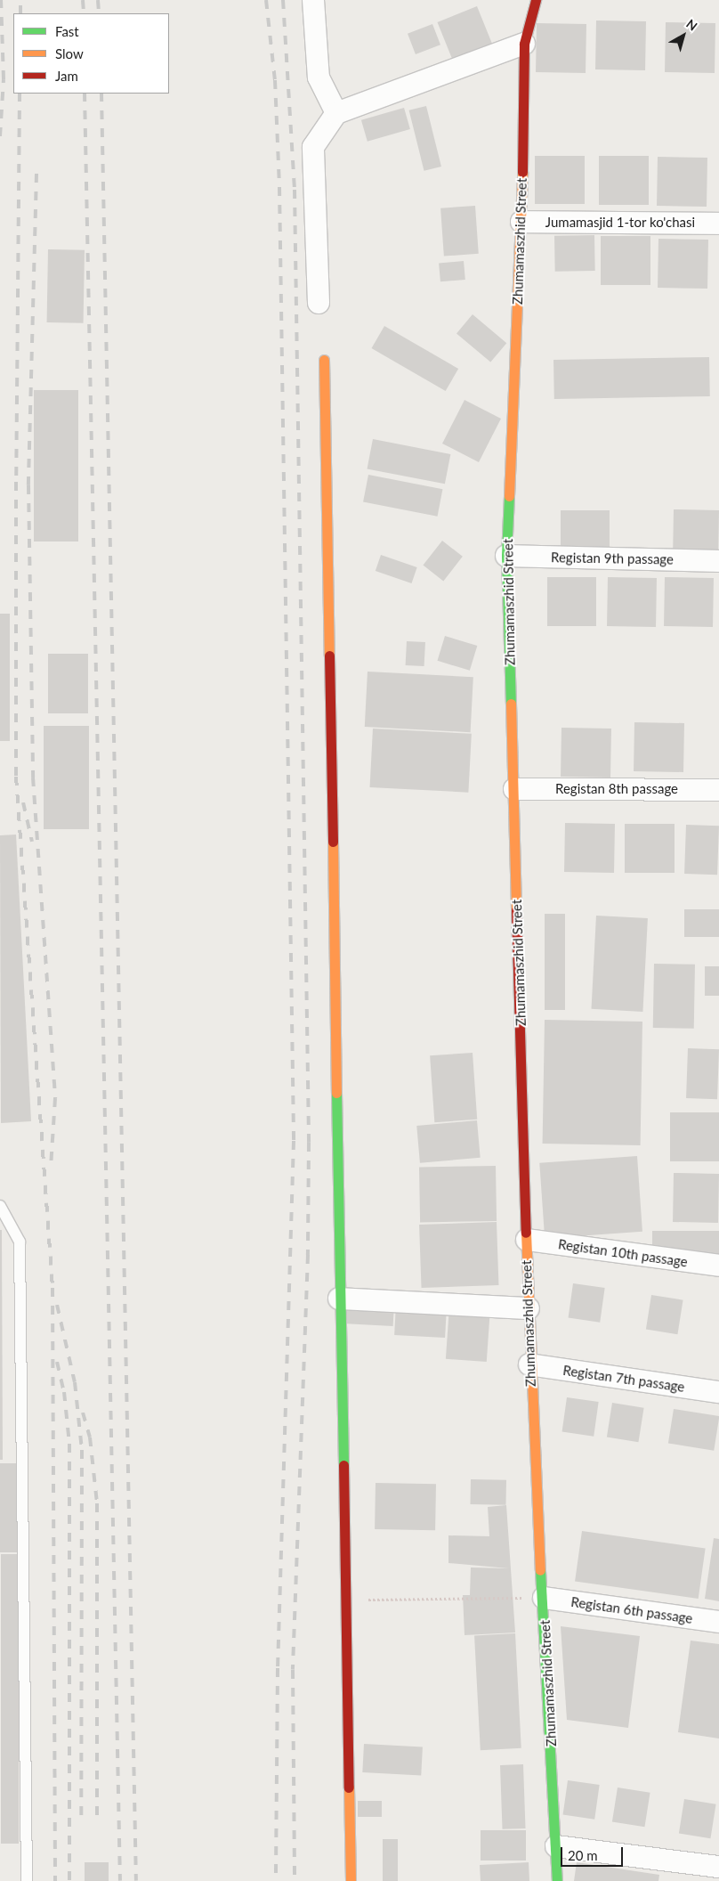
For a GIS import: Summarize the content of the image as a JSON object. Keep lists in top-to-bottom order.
{
  "streets": {
    "street": [
      "Jumamasjid 1-tor ko'chasi",
      "Zhumamaszhid Street",
      "Registan 9th passage",
      "Registan 8th passage",
      "Registan 10th passage",
      "Registan 7th passage",
      "Registan 6th passage"
    ]
  },
  "crossings": [
    ["Jumamasjid 1-tor ko'chasi", "Zhumamaszhid Street"],
    ["Zhumamaszhid Street", "Registan 9th passage"],
    ["Zhumamaszhid Street", "Registan 8th passage"],
    ["Zhumamaszhid Street", "Registan 10th passage"],
    ["Zhumamaszhid Street", "Registan 7th passage"],
    ["Zhumamaszhid Street", "Registan 6th passage"]
  ],
  "legend": ["Fast", "Slow", "Jam"],
  "scale_bar": "20 m",
  "north": "top right"
}
